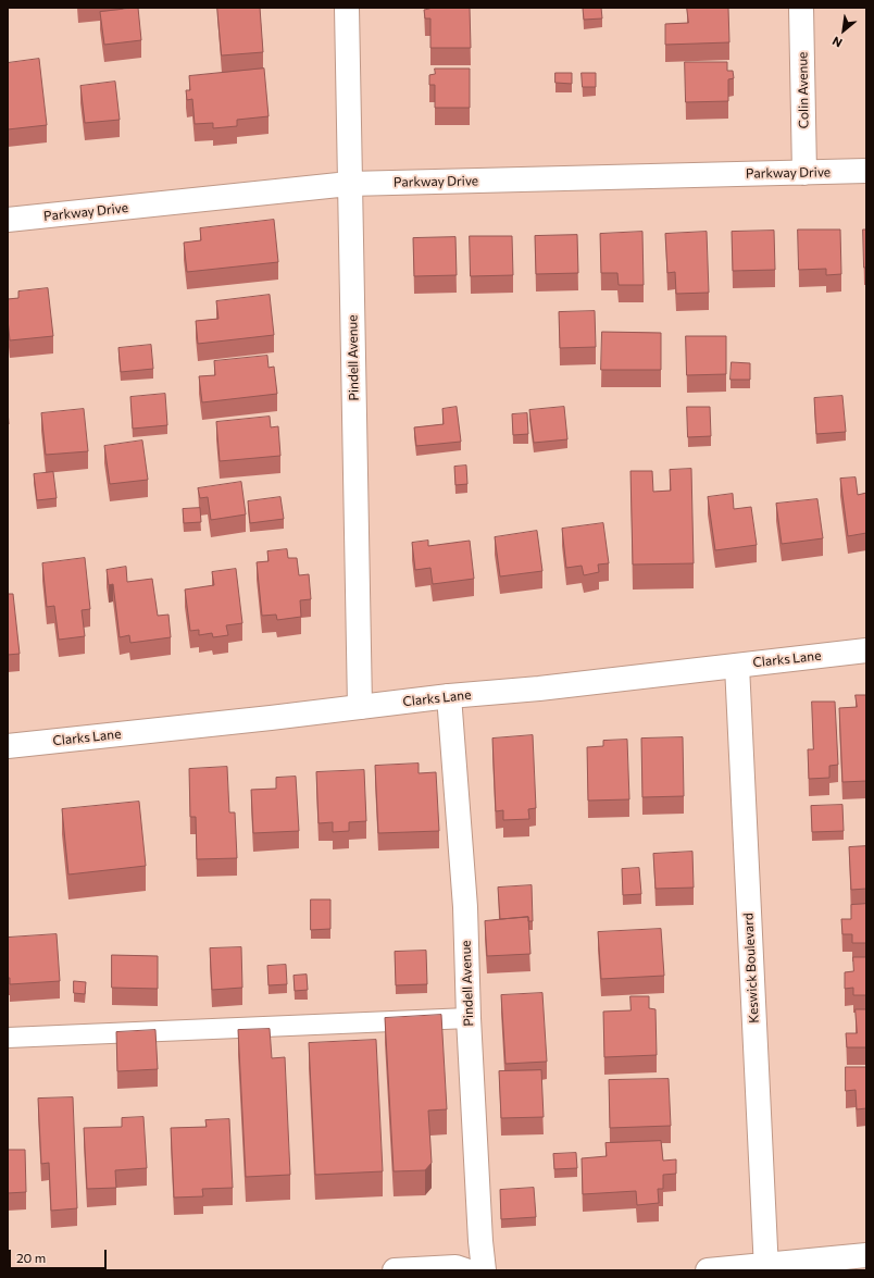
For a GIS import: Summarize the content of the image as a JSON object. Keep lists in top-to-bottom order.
{
  "streets": {
    "street": [
      "Colin Avenue",
      "Parkway Drive",
      "Pindell Avenue",
      "Clarks Lane",
      "Keswick Boulevard"
    ]
  },
  "crossings": [
    ["Colin Avenue", "Parkway Drive"],
    ["Parkway Drive", "Pindell Avenue"],
    ["Pindell Avenue", "Clarks Lane"],
    ["Clarks Lane", "Keswick Boulevard"]
  ],
  "scale_bar": "20 m",
  "north": "bottom left"
}
